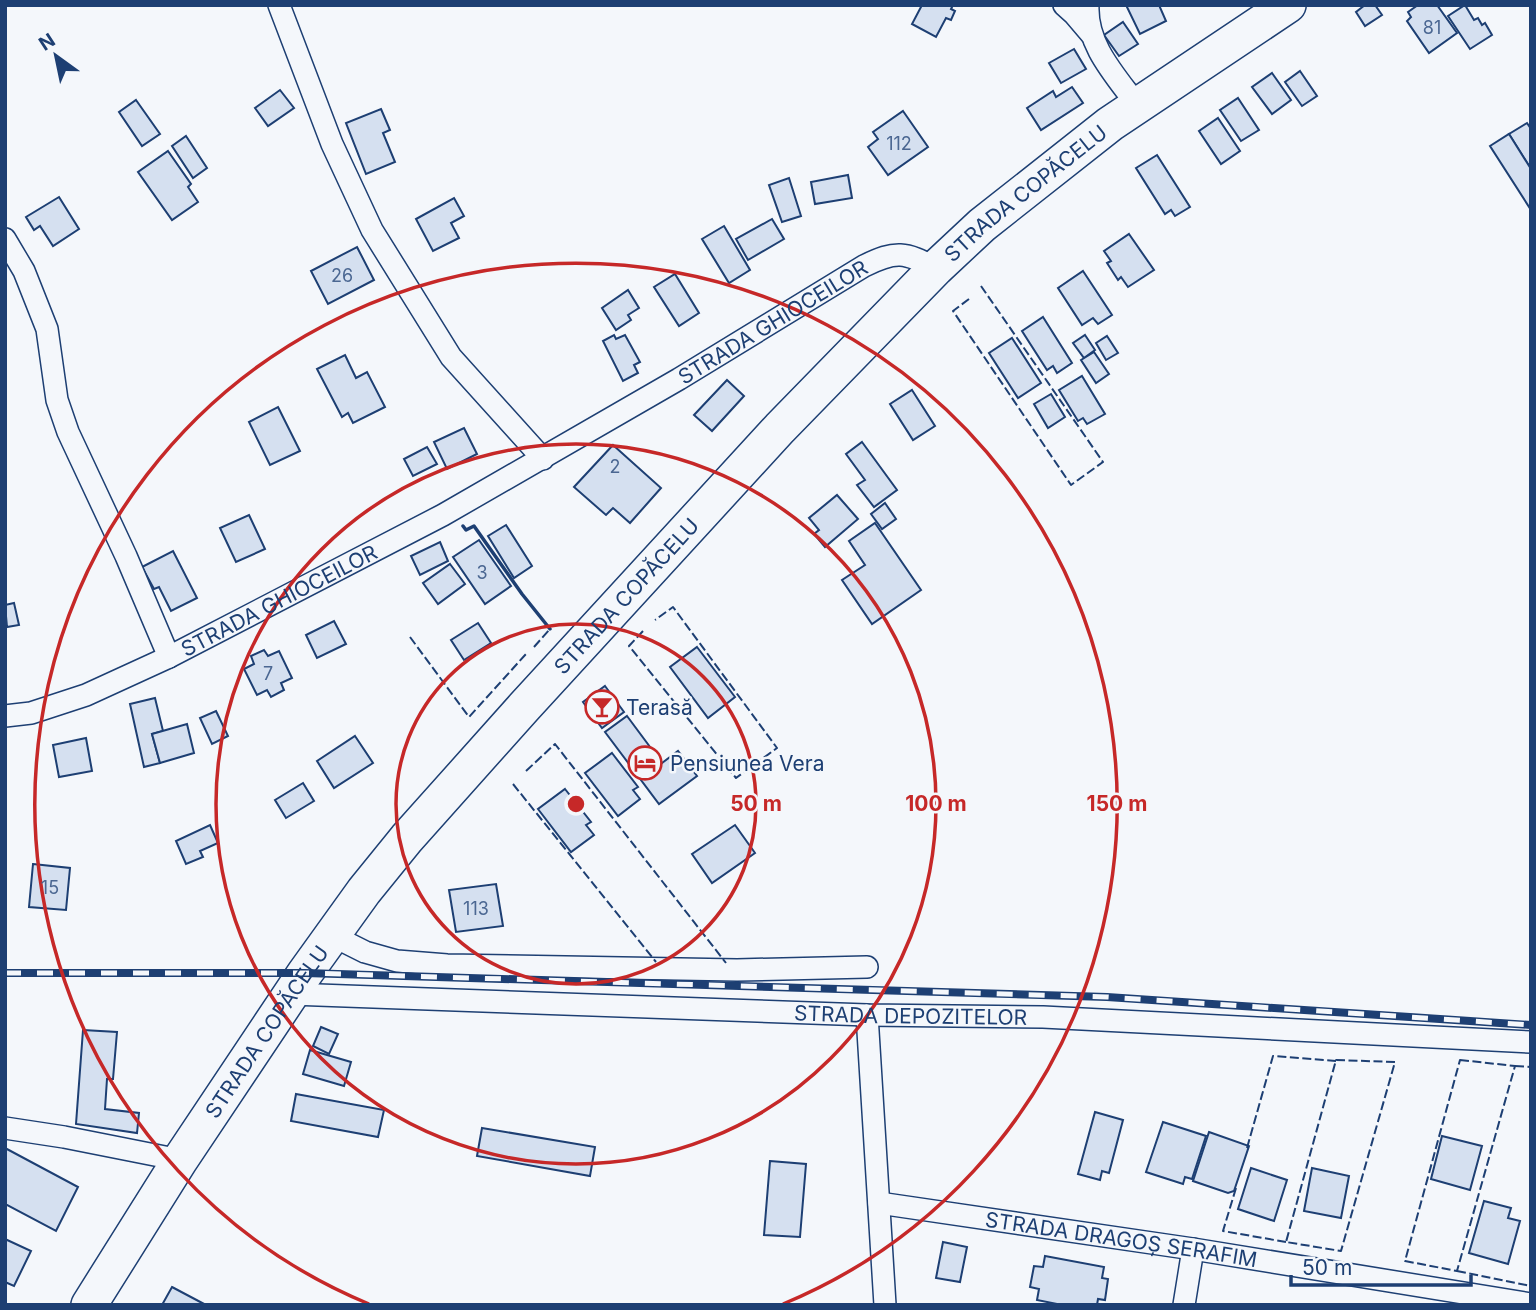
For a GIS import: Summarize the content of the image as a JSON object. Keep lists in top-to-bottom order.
{
  "streets": {
    "main road": ["STRADA COPĂCELU"],
    "street": ["STRADA GHIOCEILOR", "STRADA DEPOZITELOR", "STRADA DRAGOȘ SERAFIM"]
  },
  "crossings": [
    ["STRADA COPĂCELU", "STRADA GHIOCEILOR"],
    ["STRADA COPĂCELU", "STRADA DEPOZITELOR"]
  ],
  "places": {
    "bar": ["Terasă"],
    "hotel": ["Pensiunea Vera"]
  },
  "house_numbers": [
    "81",
    "112",
    "26",
    "2",
    "3",
    "7",
    "15",
    "113"
  ],
  "scale_bar": "50 m",
  "north": "top left",
  "rings": ["50 m", "100 m", "150 m"]
}
